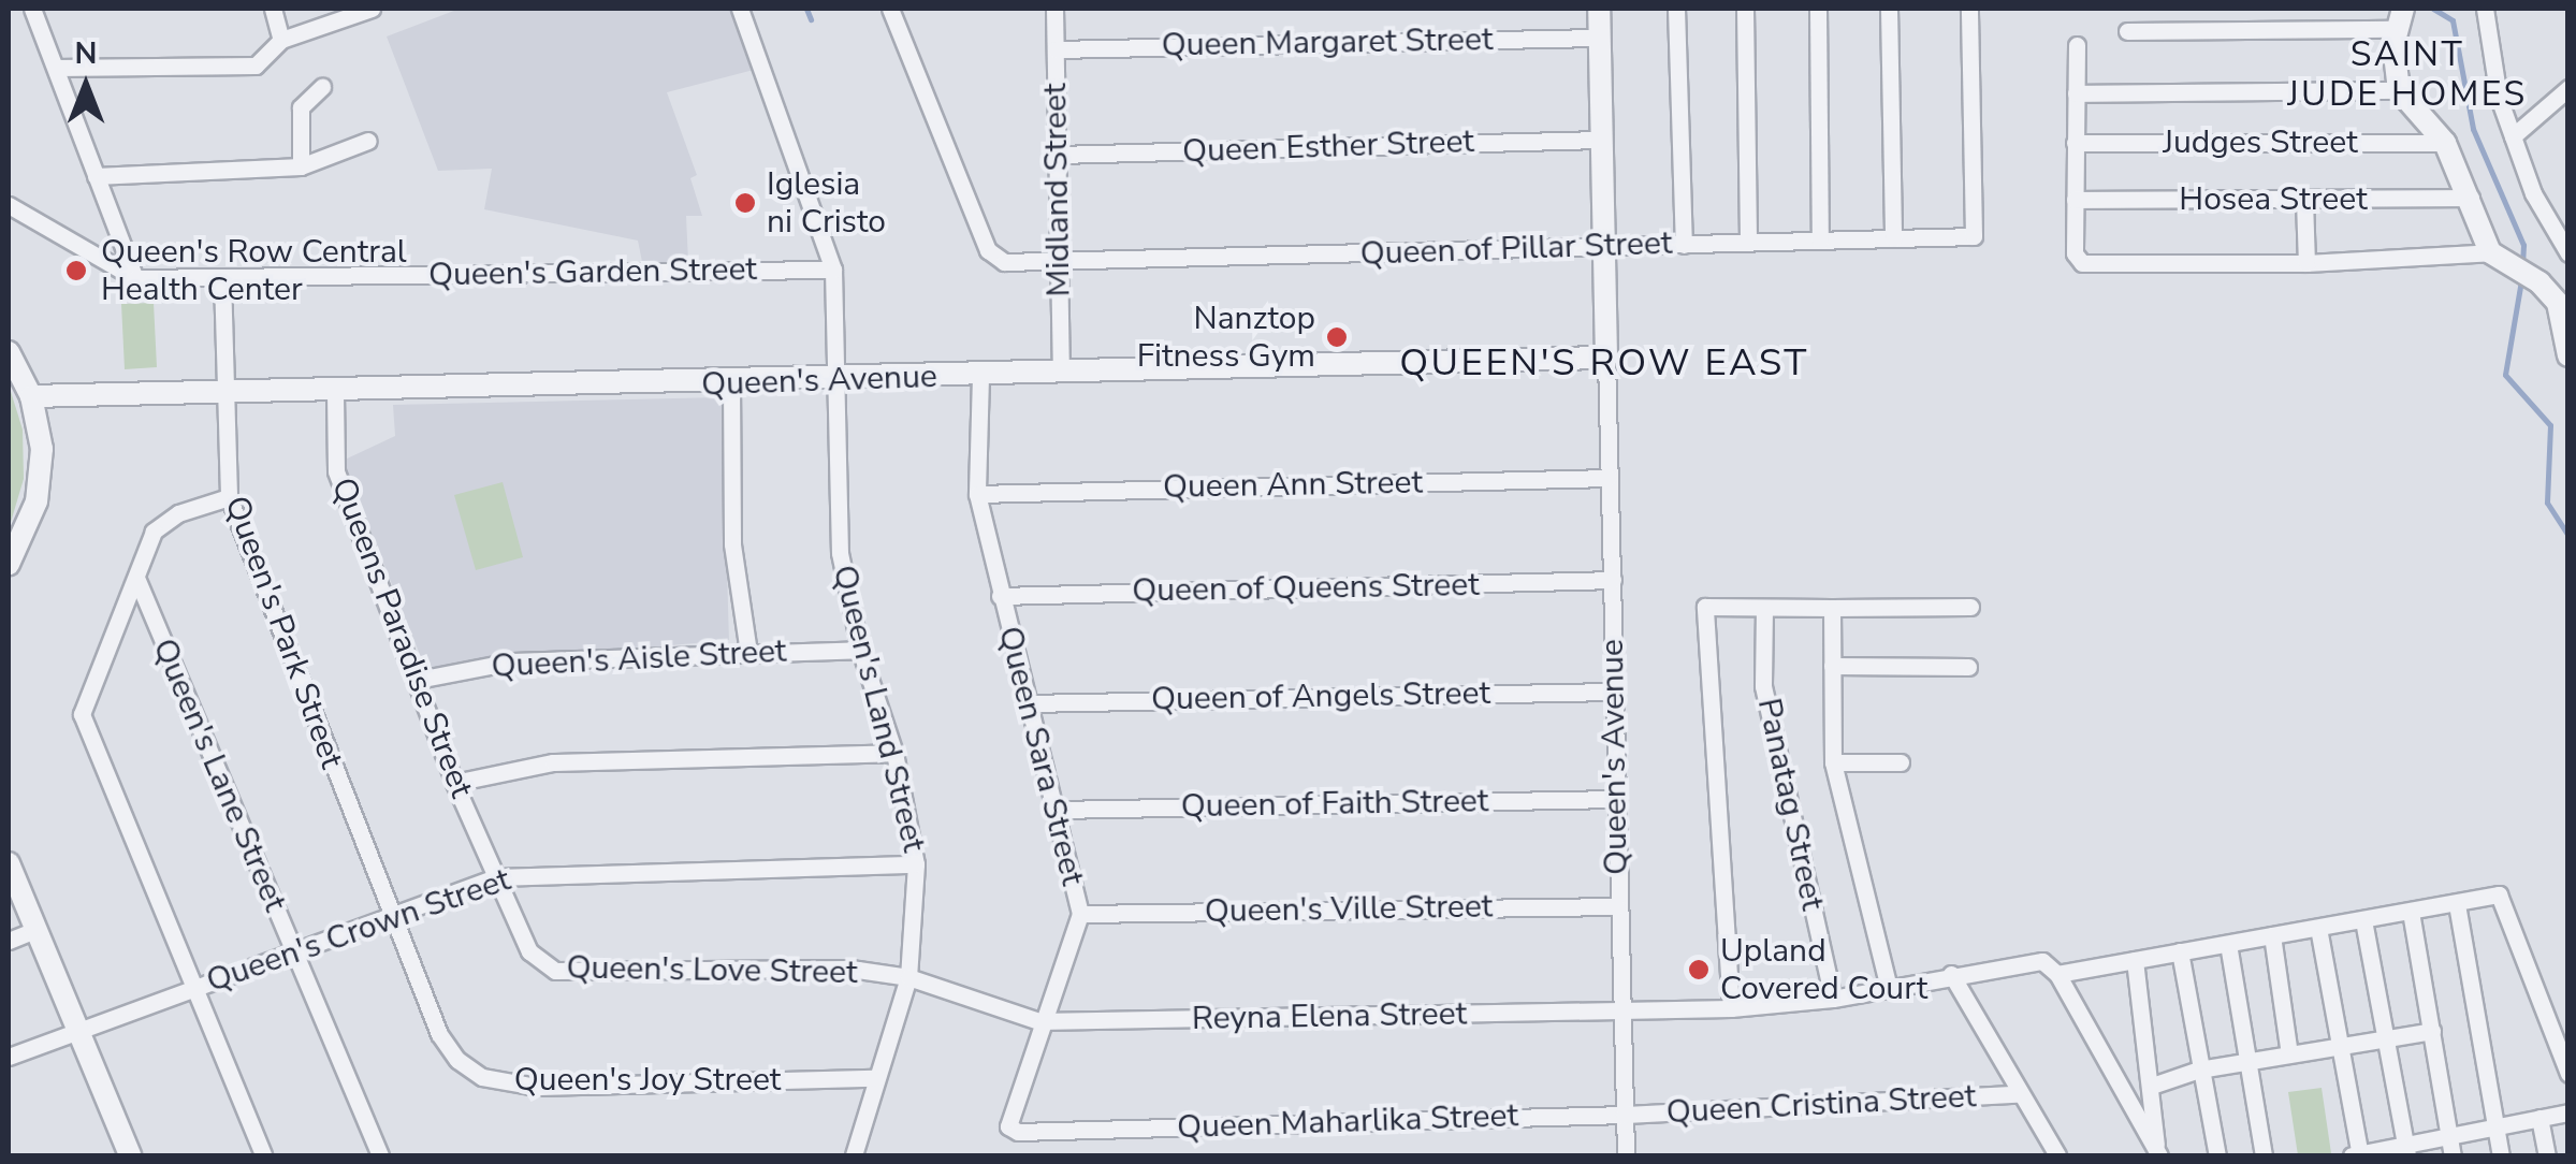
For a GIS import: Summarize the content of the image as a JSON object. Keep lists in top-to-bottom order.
{
  "streets": {
    "street": [
      "Queen Margaret Street",
      "Judges Street",
      "Queen Esther Street",
      "Midland Street",
      "Hosea Street",
      "Queen of Pillar Street",
      "Queen's Garden Street",
      "Queen's Avenue",
      "Queen Ann Street",
      "Queen of Queens Street",
      "Queen's Park Street",
      "Queens Paradise Street",
      "Queen's Aisle Street",
      "Queen of Angels Street",
      "Queen's Land Street",
      "Queen Sara Street",
      "Queen's Lane Street",
      "Queen of Faith Street",
      "Panatag Street",
      "Queen's Ville Street",
      "Queen's Crown Street",
      "Queen's Love Street",
      "Reyna Elena Street",
      "Queen's Joy Street",
      "Queen Cristina Street",
      "Queen Maharlika Street"
    ]
  },
  "crossings": [
    ["Queen Margaret Street", "Midland Street"],
    ["Queen Margaret Street", "Queen's Avenue"],
    ["Queen Esther Street", "Midland Street"],
    ["Queen Esther Street", "Queen's Avenue"],
    ["Midland Street", "Queen of Pillar Street"],
    ["Midland Street", "Queen's Avenue"],
    ["Queen of Pillar Street", "Queen's Avenue"],
    ["Queen's Garden Street", "Queen's Park Street"],
    ["Queen's Avenue", "Queen Ann Street"],
    ["Queen's Avenue", "Queen of Queens Street"],
    ["Queen's Avenue", "Queen's Park Street"],
    ["Queen's Avenue", "Queens Paradise Street"],
    ["Queen's Avenue", "Queen of Angels Street"],
    ["Queen's Avenue", "Queen's Land Street"],
    ["Queen's Avenue", "Queen Sara Street"],
    ["Queen's Avenue", "Queen of Faith Street"],
    ["Queen's Avenue", "Queen's Ville Street"],
    ["Queen's Avenue", "Reyna Elena Street"],
    ["Queen's Avenue", "Queen Cristina Street"],
    ["Queen's Avenue", "Queen Maharlika Street"],
    ["Queen Ann Street", "Queen Sara Street"],
    ["Queen of Queens Street", "Queen Sara Street"],
    ["Queen's Park Street", "Queen's Crown Street"],
    ["Queen's Park Street", "Queen's Joy Street"],
    ["Queens Paradise Street", "Queen's Aisle Street"],
    ["Queens Paradise Street", "Queen's Crown Street"],
    ["Queens Paradise Street", "Queen's Love Street"],
    ["Queen's Aisle Street", "Queen's Land Street"],
    ["Queen of Angels Street", "Queen Sara Street"],
    ["Queen's Land Street", "Queen's Crown Street"],
    ["Queen's Land Street", "Queen's Love Street"],
    ["Queen's Land Street", "Queen's Joy Street"],
    ["Queen Sara Street", "Queen of Faith Street"],
    ["Queen Sara Street", "Queen's Ville Street"],
    ["Queen Sara Street", "Queen's Love Street"],
    ["Queen Sara Street", "Reyna Elena Street"],
    ["Queen Sara Street", "Queen Maharlika Street"],
    ["Queen's Lane Street", "Queen's Crown Street"],
    ["Panatag Street", "Reyna Elena Street"],
    ["Queen's Crown Street", "Queen's Love Street"],
    ["Queen's Crown Street", "Queen's Joy Street"],
    ["Queen's Love Street", "Reyna Elena Street"],
    ["Queen Cristina Street", "Queen Maharlika Street"]
  ],
  "districts": ["SAINT JUDE HOMES", "QUEEN'S ROW EAST"],
  "places": [
    "Iglesia ni Cristo",
    "Queen's Row Central Health Center",
    "Nanztop Fitness Gym",
    "Upland Covered Court"
  ],
  "north": "top"
}
